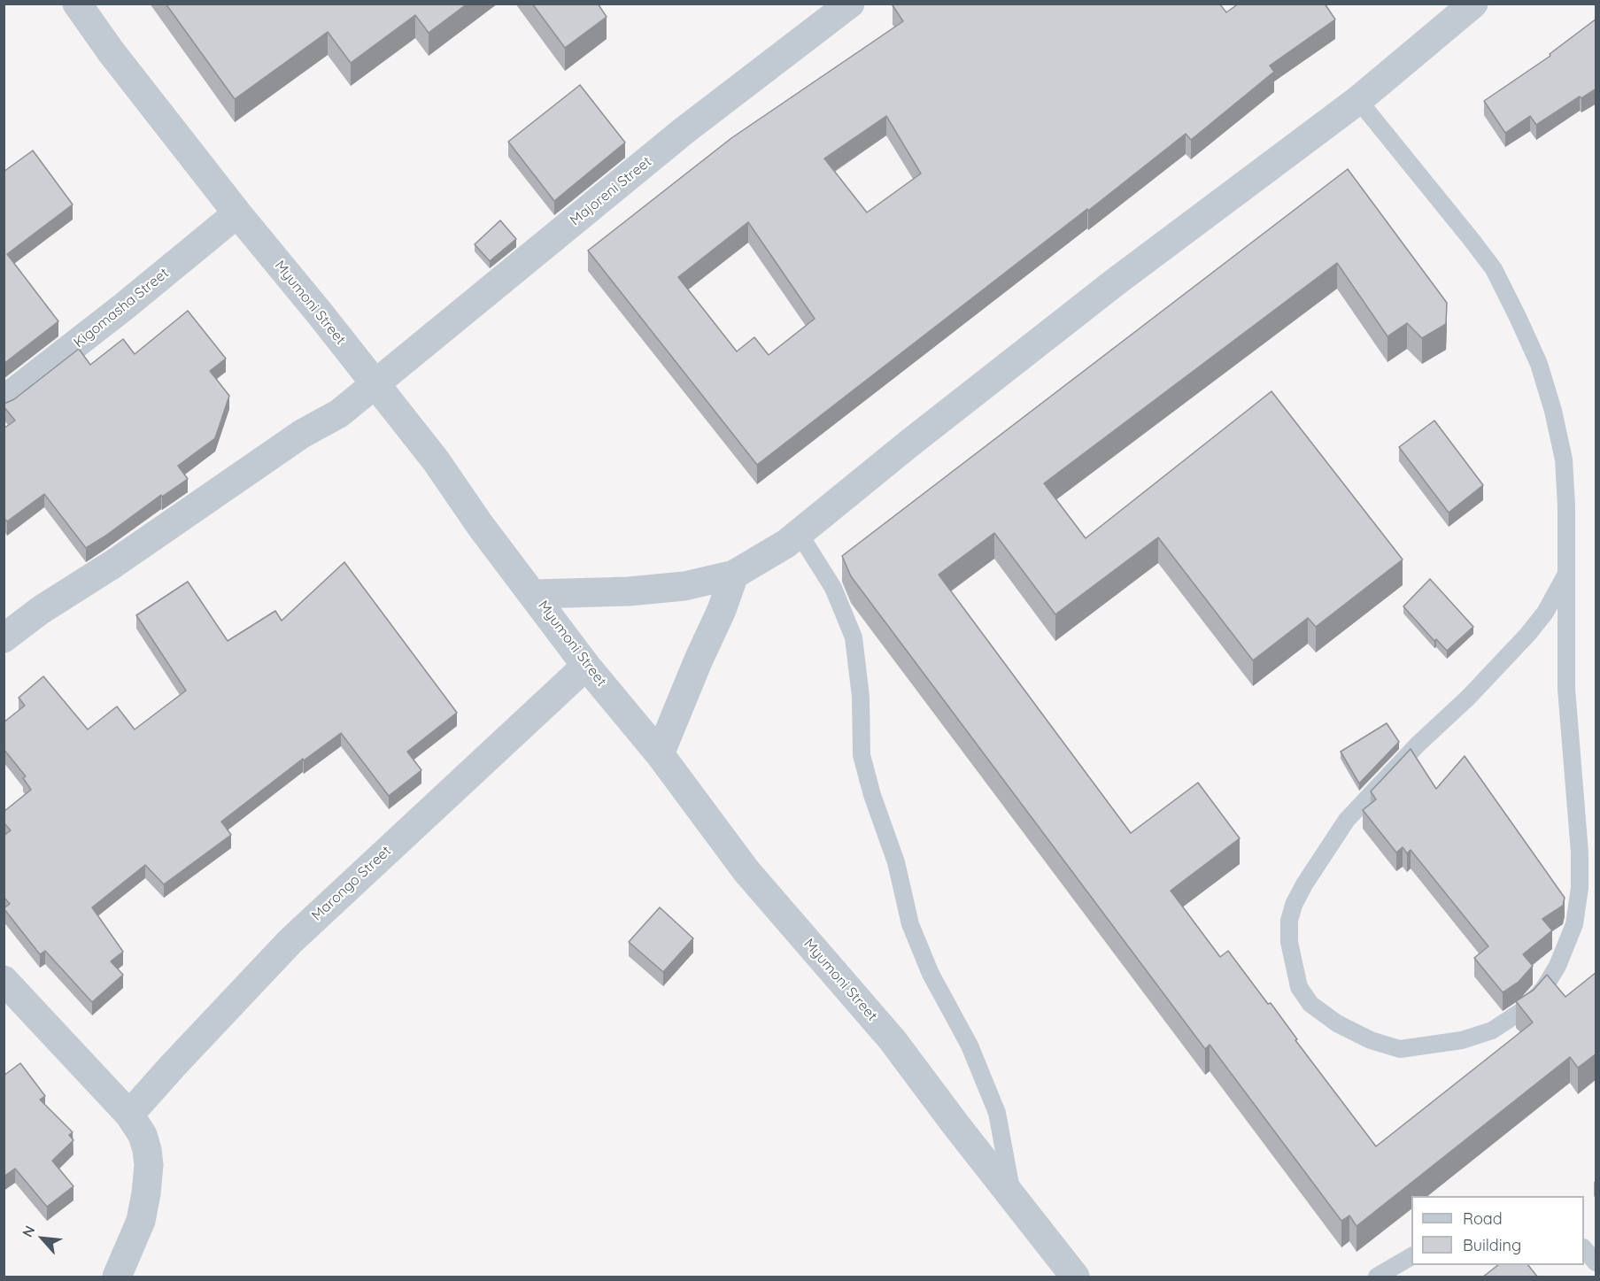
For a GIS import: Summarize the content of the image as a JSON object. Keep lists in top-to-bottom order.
{
  "streets": {
    "street": [
      "Majoreni Street",
      "Myumoni Street",
      "Kigomasha Street",
      "Marongo Street"
    ]
  },
  "crossings": [
    ["Majoreni Street", "Myumoni Street"],
    ["Myumoni Street", "Kigomasha Street"],
    ["Myumoni Street", "Marongo Street"]
  ],
  "legend": ["Road", "Building"],
  "north": "top left"
}
